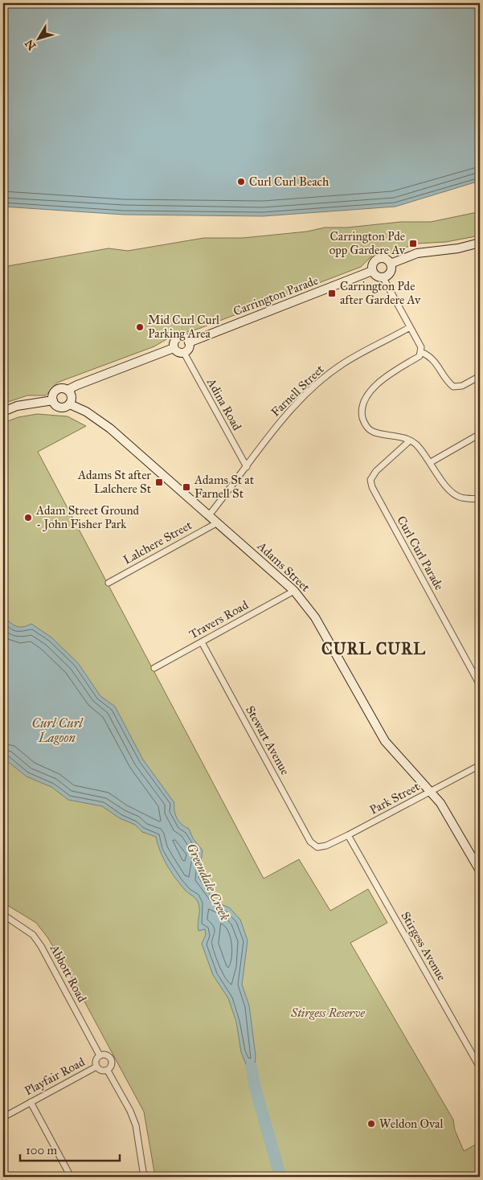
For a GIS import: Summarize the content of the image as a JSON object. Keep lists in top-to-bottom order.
{
  "streets": {
    "main road": ["Carrington Parade", "Adams Street"],
    "street": [
      "Farnell Street",
      "Adina Road",
      "Lalchere Street",
      "Curl Curl Parade",
      "Travers Road",
      "Stewart Avenue",
      "Park Street",
      "Stirgess Avenue",
      "Abbott Road",
      "Playfair Road"
    ]
  },
  "crossings": [
    ["Carrington Parade", "Adina Road"],
    ["Farnell Street", "Adina Road"],
    ["Farnell Street", "Adams Street"],
    ["Lalchere Street", "Adams Street"],
    ["Adams Street", "Travers Road"],
    ["Adams Street", "Park Street"],
    ["Travers Road", "Stewart Avenue"],
    ["Stewart Avenue", "Park Street"],
    ["Park Street", "Stirgess Avenue"],
    ["Abbott Road", "Playfair Road"]
  ],
  "districts": ["CURL CURL"],
  "water": ["Curl Curl Lagoon", "Greendale Creek"],
  "parks": ["Stirgess Reserve"],
  "places": {
    "other": [
      "Curl Curl Beach",
      "Mid Curl Curl Parking Area",
      "Adam Street Ground - John Fisher Park",
      "Weldon Oval"
    ],
    "transit": [
      "Carrington Pde opp Gardere Av",
      "Carrington Pde after Gardere Av",
      "Adams St after Lalchere St",
      "Adams St at Farnell St"
    ]
  },
  "scale_bar": "100 m",
  "north": "bottom left"
}
